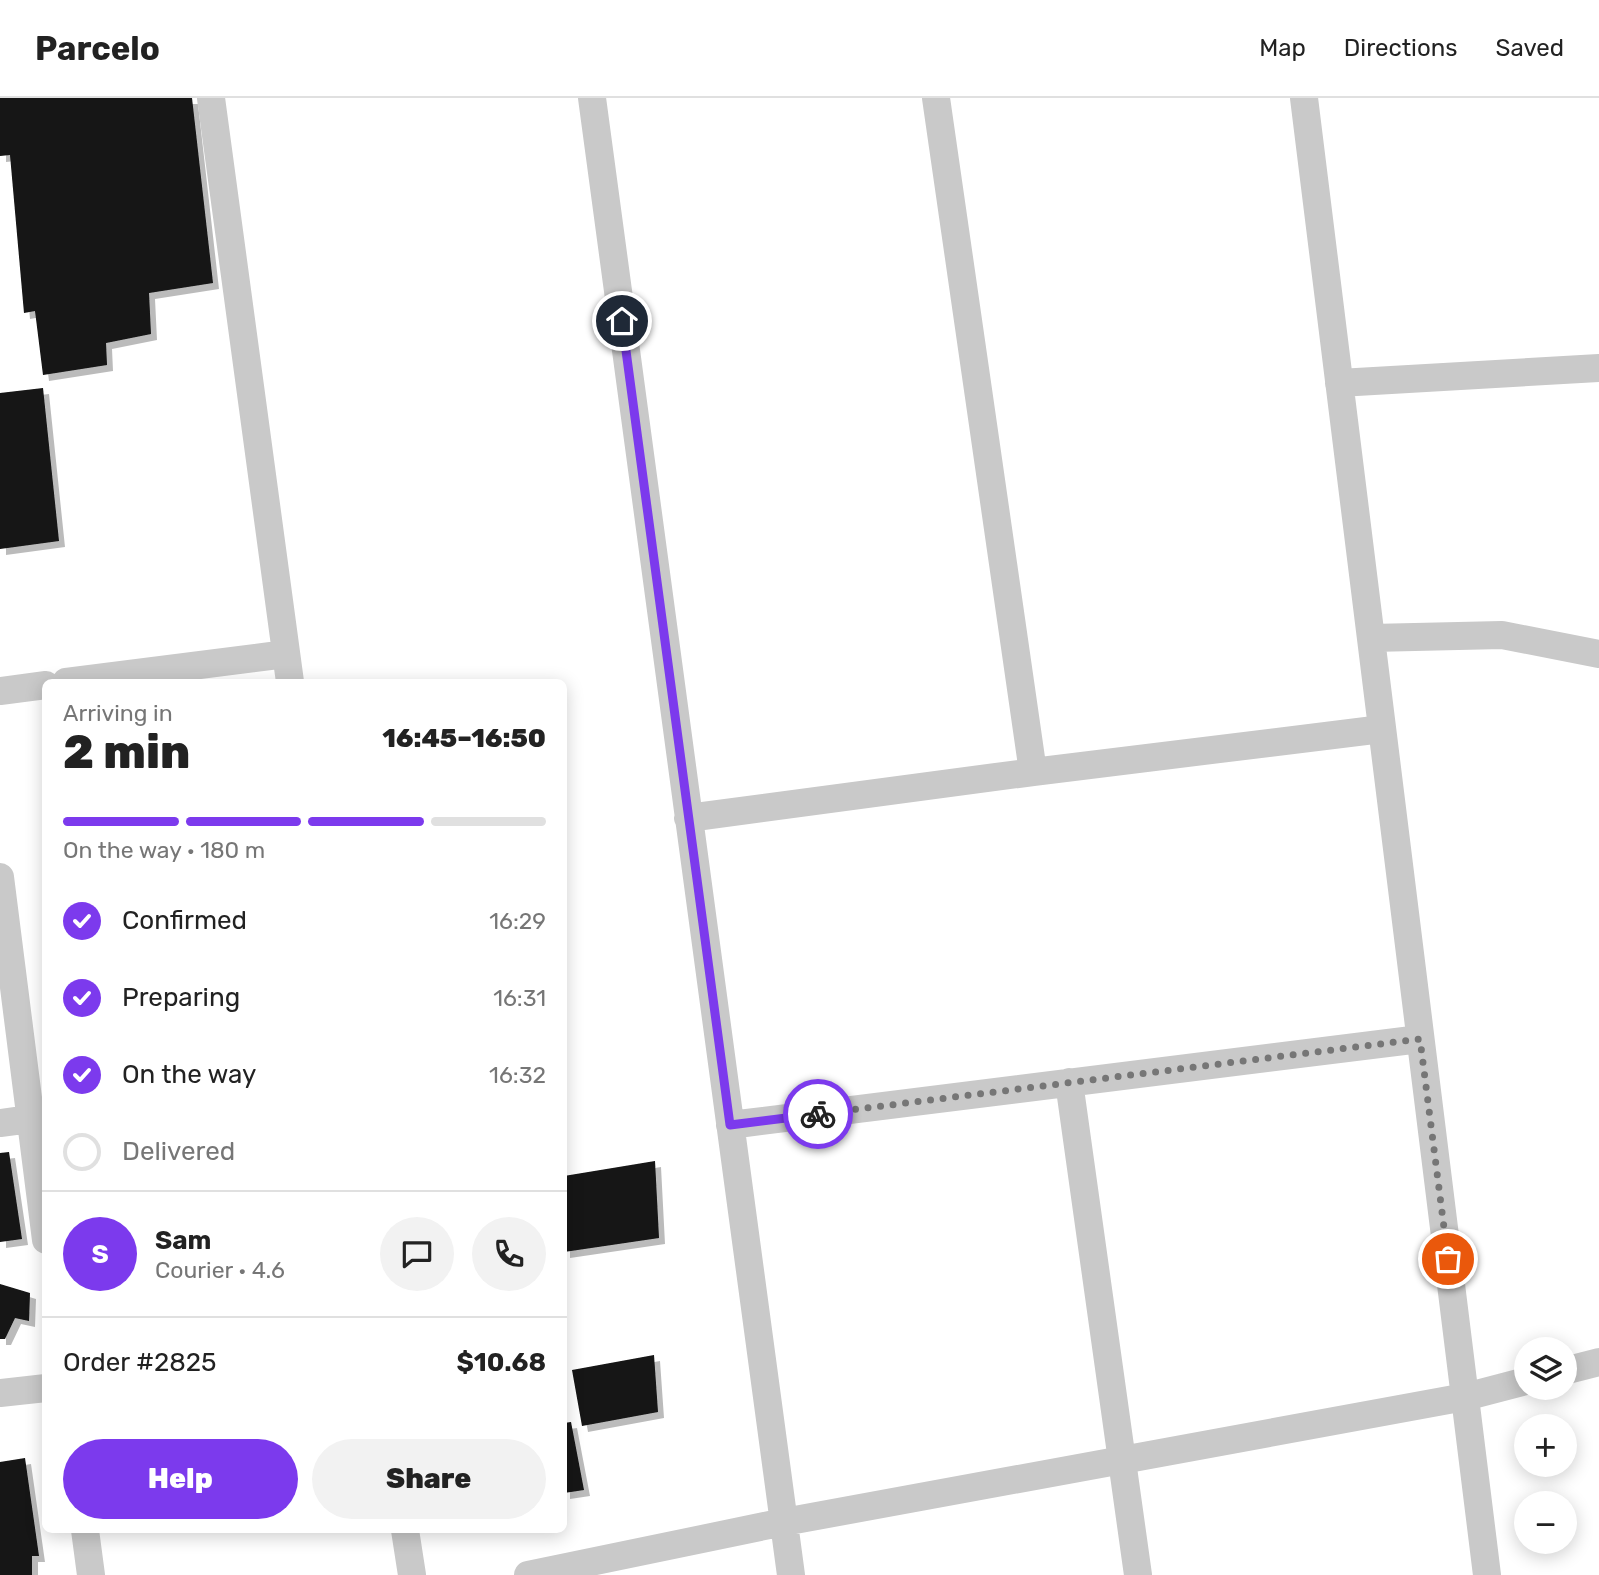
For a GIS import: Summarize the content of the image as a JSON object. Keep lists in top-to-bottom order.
{
  "page": {
    "header": "Parcelo",
    "nav": ["Map", "Directions", "Saved"],
    "heading": ["2 min", "Arriving in", "16:45–16:50"],
    "panel": [
      "Sam",
      "Courier · 4.6",
      "Order #2825",
      "$10.68"
    ],
    "bar": "On the way · 180 m",
    "list": [
      ["Confirmed", "16:29"],
      ["Preparing", "16:31"],
      ["On the way", "16:32"],
      "Delivered"
    ],
    "round": "S",
    "map_buttons": ["+", "−"],
    "buttons": ["Help", "Share"]
  }
}
